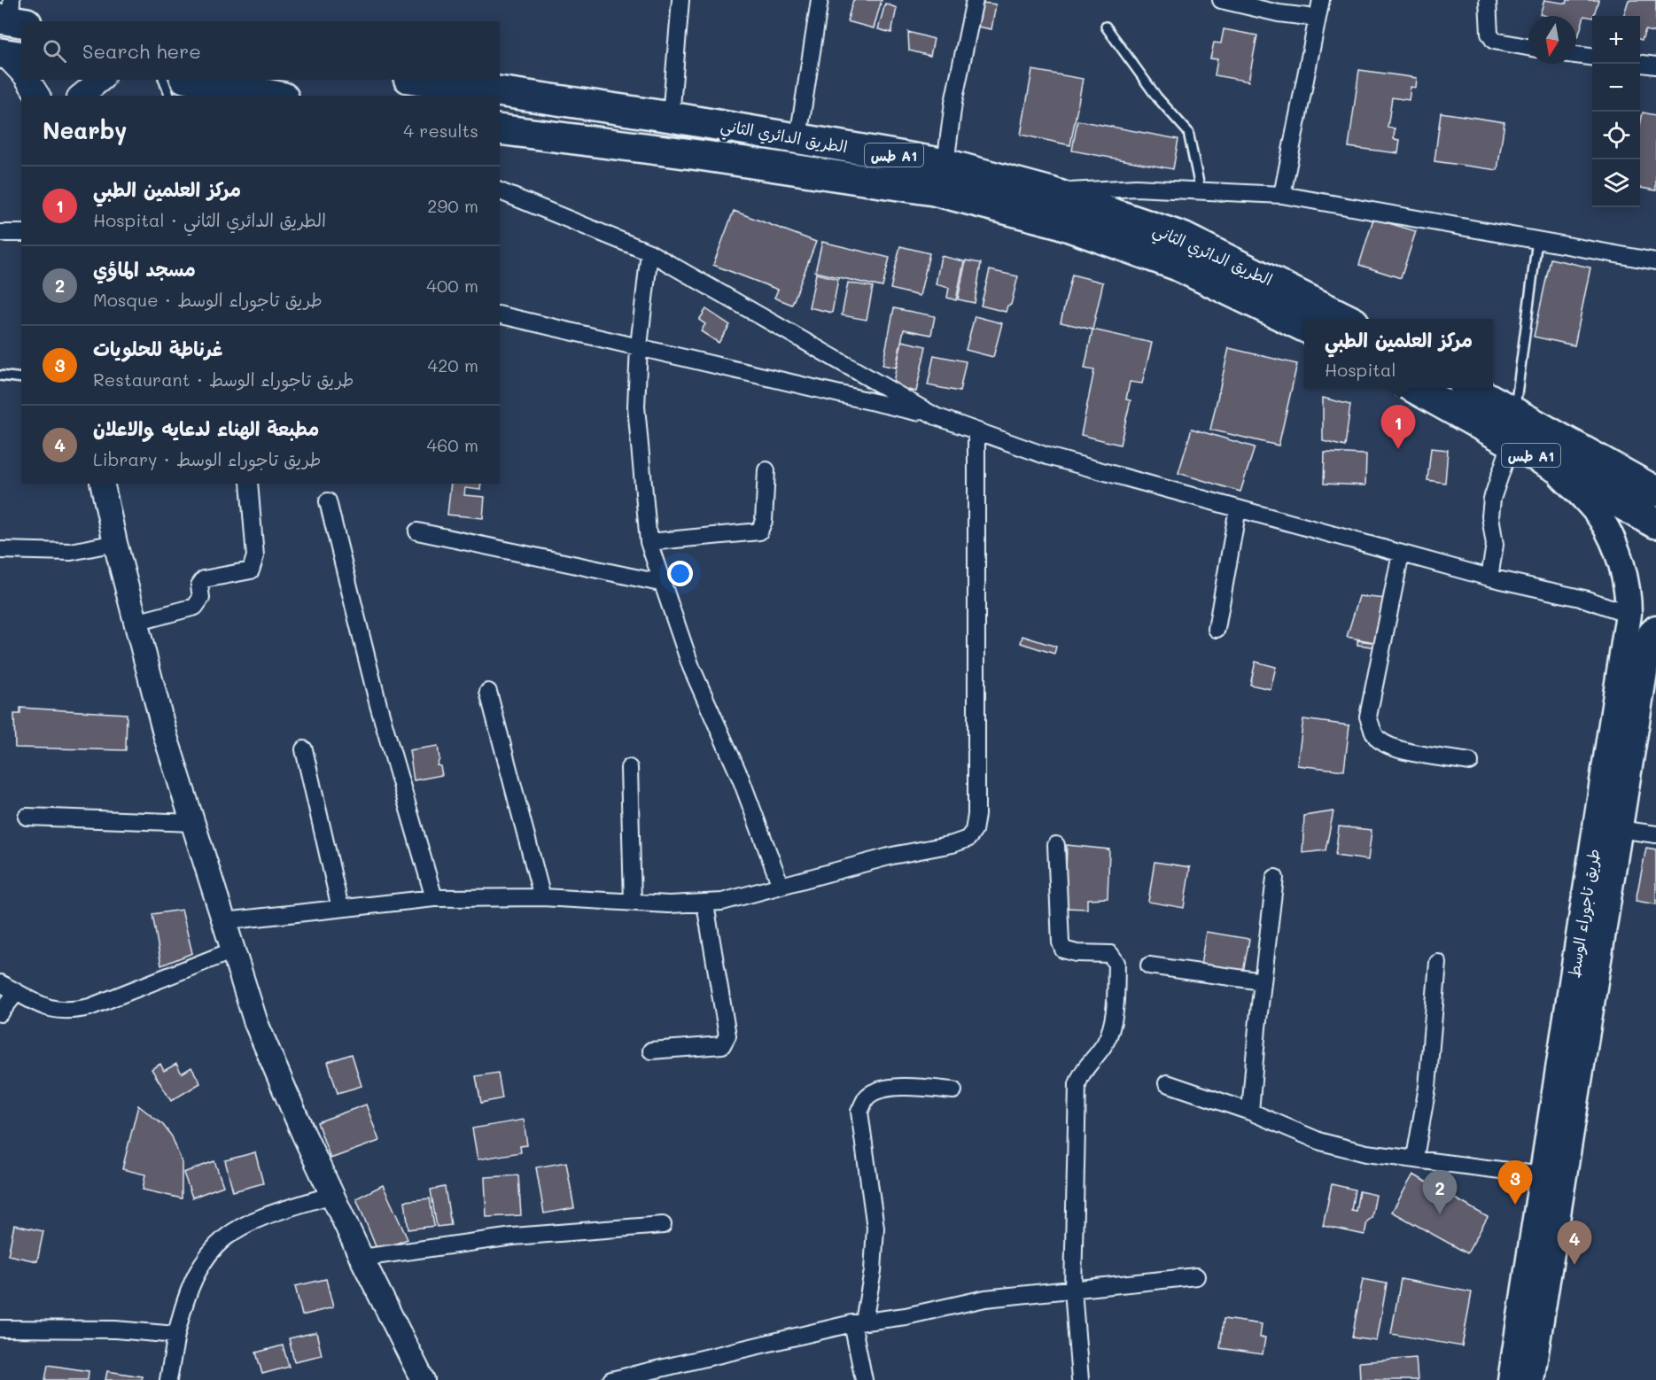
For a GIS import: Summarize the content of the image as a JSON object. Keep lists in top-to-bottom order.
{
  "streets": {
    "highway": ["الطريق الدائري الثاني", "طس A1"],
    "main road": ["طريق تاجوراء الوسط"]
  },
  "crossings": [
    ["طس A1", "طريق تاجوراء الوسط"]
  ],
  "north": "bottom",
  "page": {
    "map_buttons": ["+", "−"],
    "search": "Search here",
    "heading": ["Nearby", "4 results"],
    "list": [
      {
        "mark": "1",
        "name": "مركز العلمين الطبي",
        "note": "Hospital · الطريق الدائري الثاني",
        "value": "290 m"
      },
      {
        "mark": "2",
        "name": "مسجد الماؤي",
        "note": "Mosque · طريق تاجوراء الوسط",
        "value": "400 m"
      },
      {
        "mark": "3",
        "name": "غرناطة للحلويات",
        "note": "Restaurant · طريق تاجوراء الوسط",
        "value": "420 m"
      },
      {
        "mark": "4",
        "name": "مطبعة الهناء لدعايه والاعلان",
        "note": "Library · طريق تاجوراء الوسط",
        "value": "460 m"
      }
    ],
    "popup": ["مركز العلمين الطبي", "Hospital"],
    "pins": [
      "1",
      "3",
      "2",
      "4"
    ]
  }
}
